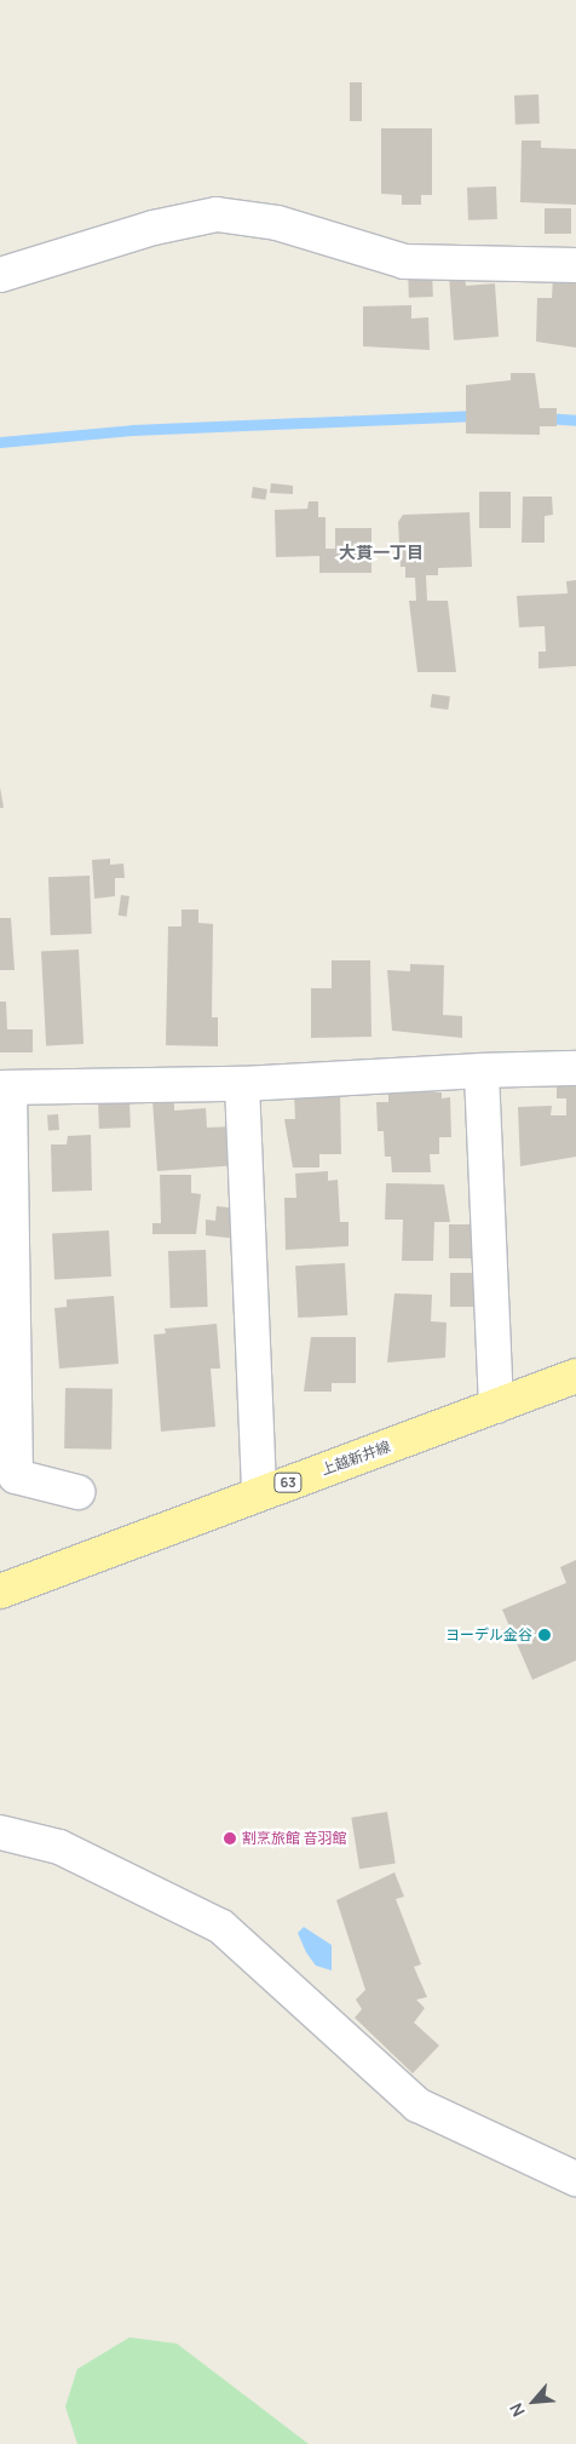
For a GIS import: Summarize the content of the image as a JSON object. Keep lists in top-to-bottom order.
{
  "streets": {
    "main road": ["上越新井線", "63"]
  },
  "districts": ["大貫一丁目"],
  "places": ["ヨーデル金谷", "割烹旅館 音羽館"],
  "north": "bottom left"
}
